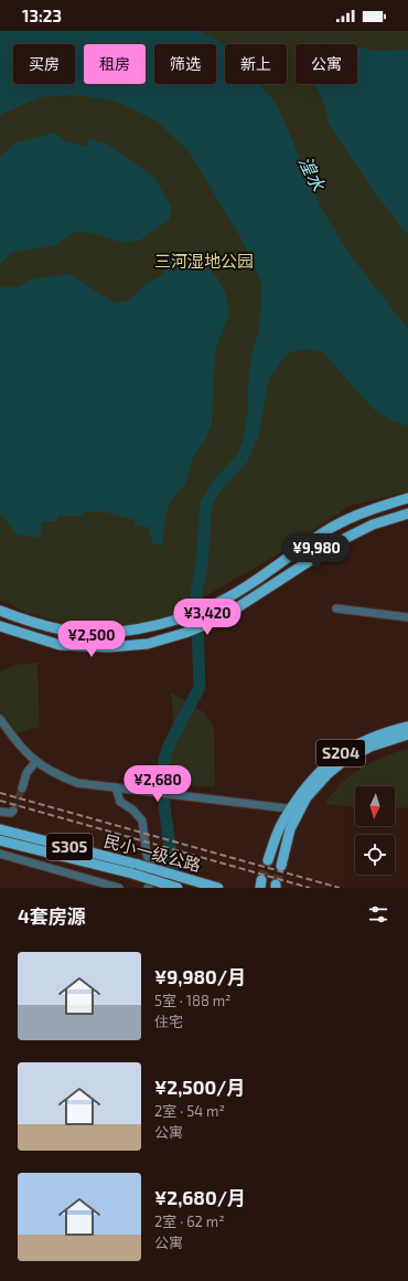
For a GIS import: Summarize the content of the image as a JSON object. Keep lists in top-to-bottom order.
{
  "streets": {
    "main road": ["S204", "S305", "民小一级公路"]
  },
  "water": ["湟水"],
  "parks": ["三河湿地公园"],
  "north": "bottom",
  "page": {
    "status": "13:23",
    "chip": [
      "买房",
      "租房",
      "筛选",
      "新上",
      "公寓"
    ],
    "price": [
      "¥9,980",
      "¥3,420",
      "¥2,500",
      "¥2,680"
    ],
    "heading": "4套房源",
    "list": [
      {
        "name": "¥9,980/月",
        "note": "5室 · 188 m² · 住宅"
      },
      {
        "name": "¥2,500/月",
        "note": "2室 · 54 m² · 公寓"
      },
      {
        "name": "¥2,680/月",
        "note": "2室 · 62 m² · 公寓"
      }
    ]
  }
}
